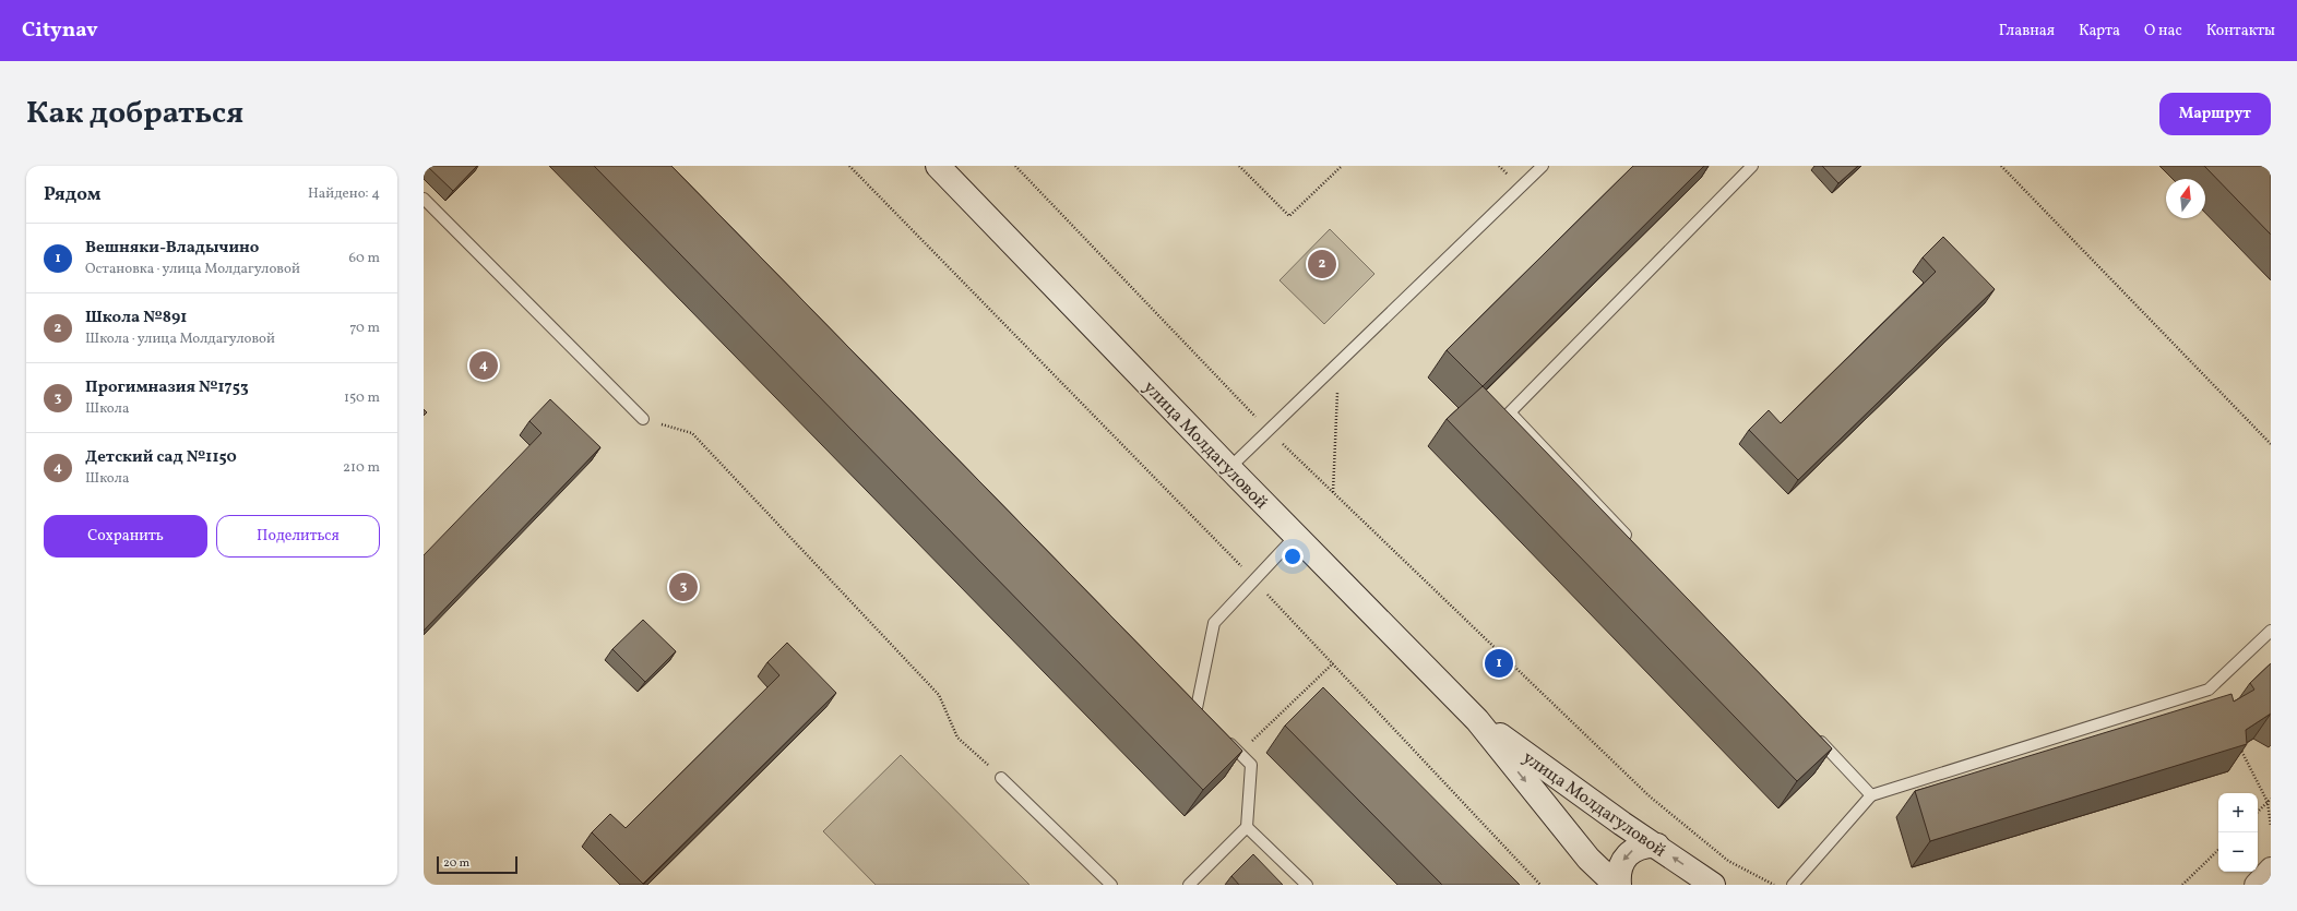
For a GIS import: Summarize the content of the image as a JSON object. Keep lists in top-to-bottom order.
{
  "streets": {
    "main road": ["улица Молдагуловой"]
  },
  "scale_bar": "20 m",
  "north": "top",
  "page": {
    "header": "Citynav",
    "nav": [
      "Главная",
      "Карта",
      "О нас",
      "Контакты"
    ],
    "title": "Как добраться",
    "buttons": [
      "Маршрут",
      ["Сохранить", "Поделиться"]
    ],
    "heading": ["Рядом", "Найдено: 4"],
    "list": [
      {
        "mark": "1",
        "name": "Вешняки-Владычино",
        "note": "Остановка · улица Молдагуловой",
        "value": "60 m"
      },
      {
        "mark": "2",
        "name": "Школа №891",
        "note": "Школа · улица Молдагуловой",
        "value": "70 m"
      },
      {
        "mark": "3",
        "name": "Прогимназия №1753",
        "note": "Школа",
        "value": "150 m"
      },
      {
        "mark": "4",
        "name": "Детский сад №1150",
        "note": "Школа",
        "value": "210 m"
      }
    ],
    "pins": [
      "2",
      "4",
      "3",
      "1"
    ],
    "map_buttons": ["+", "−"],
    "scale": "20 m"
  }
}
